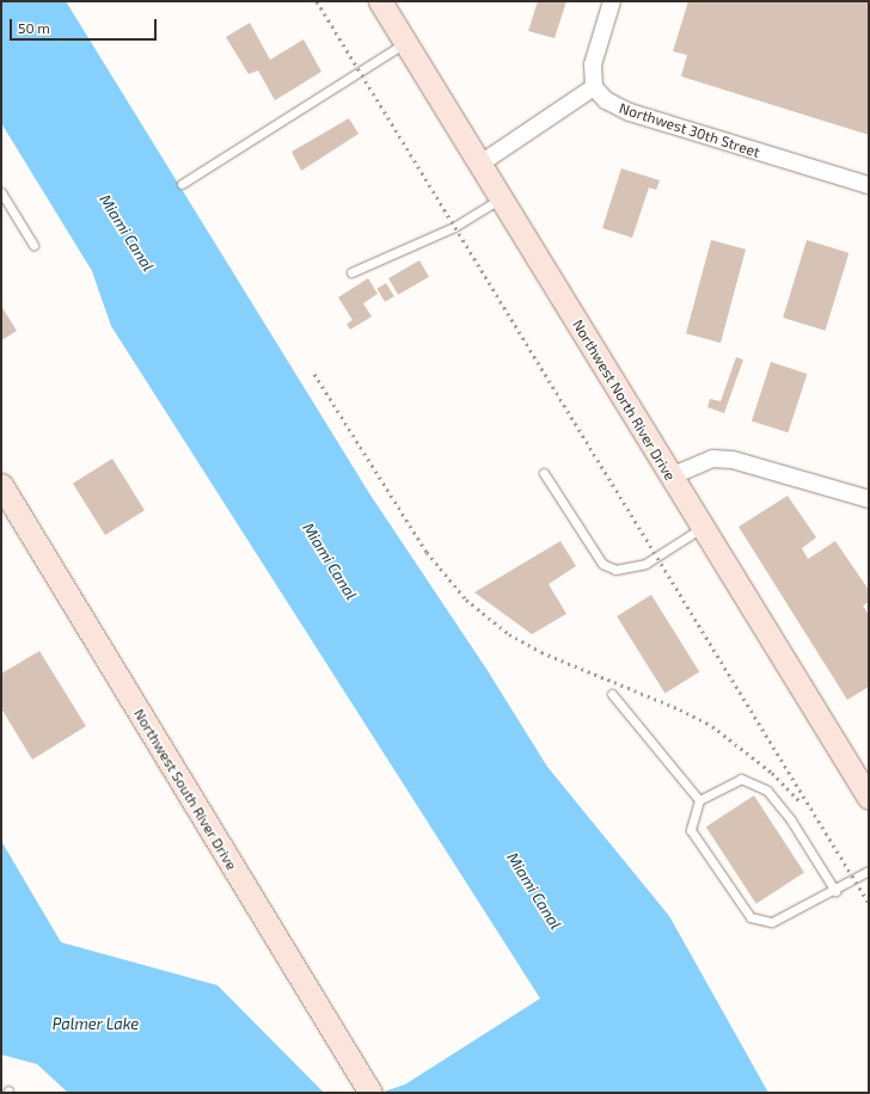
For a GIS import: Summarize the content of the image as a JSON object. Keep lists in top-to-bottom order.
{
  "streets": {
    "main road": ["Northwest North River Drive", "Northwest South River Drive"],
    "street": ["Northwest 30th Street"]
  },
  "water": ["Miami Canal", "Palmer Lake"],
  "scale_bar": "50 m"
}
